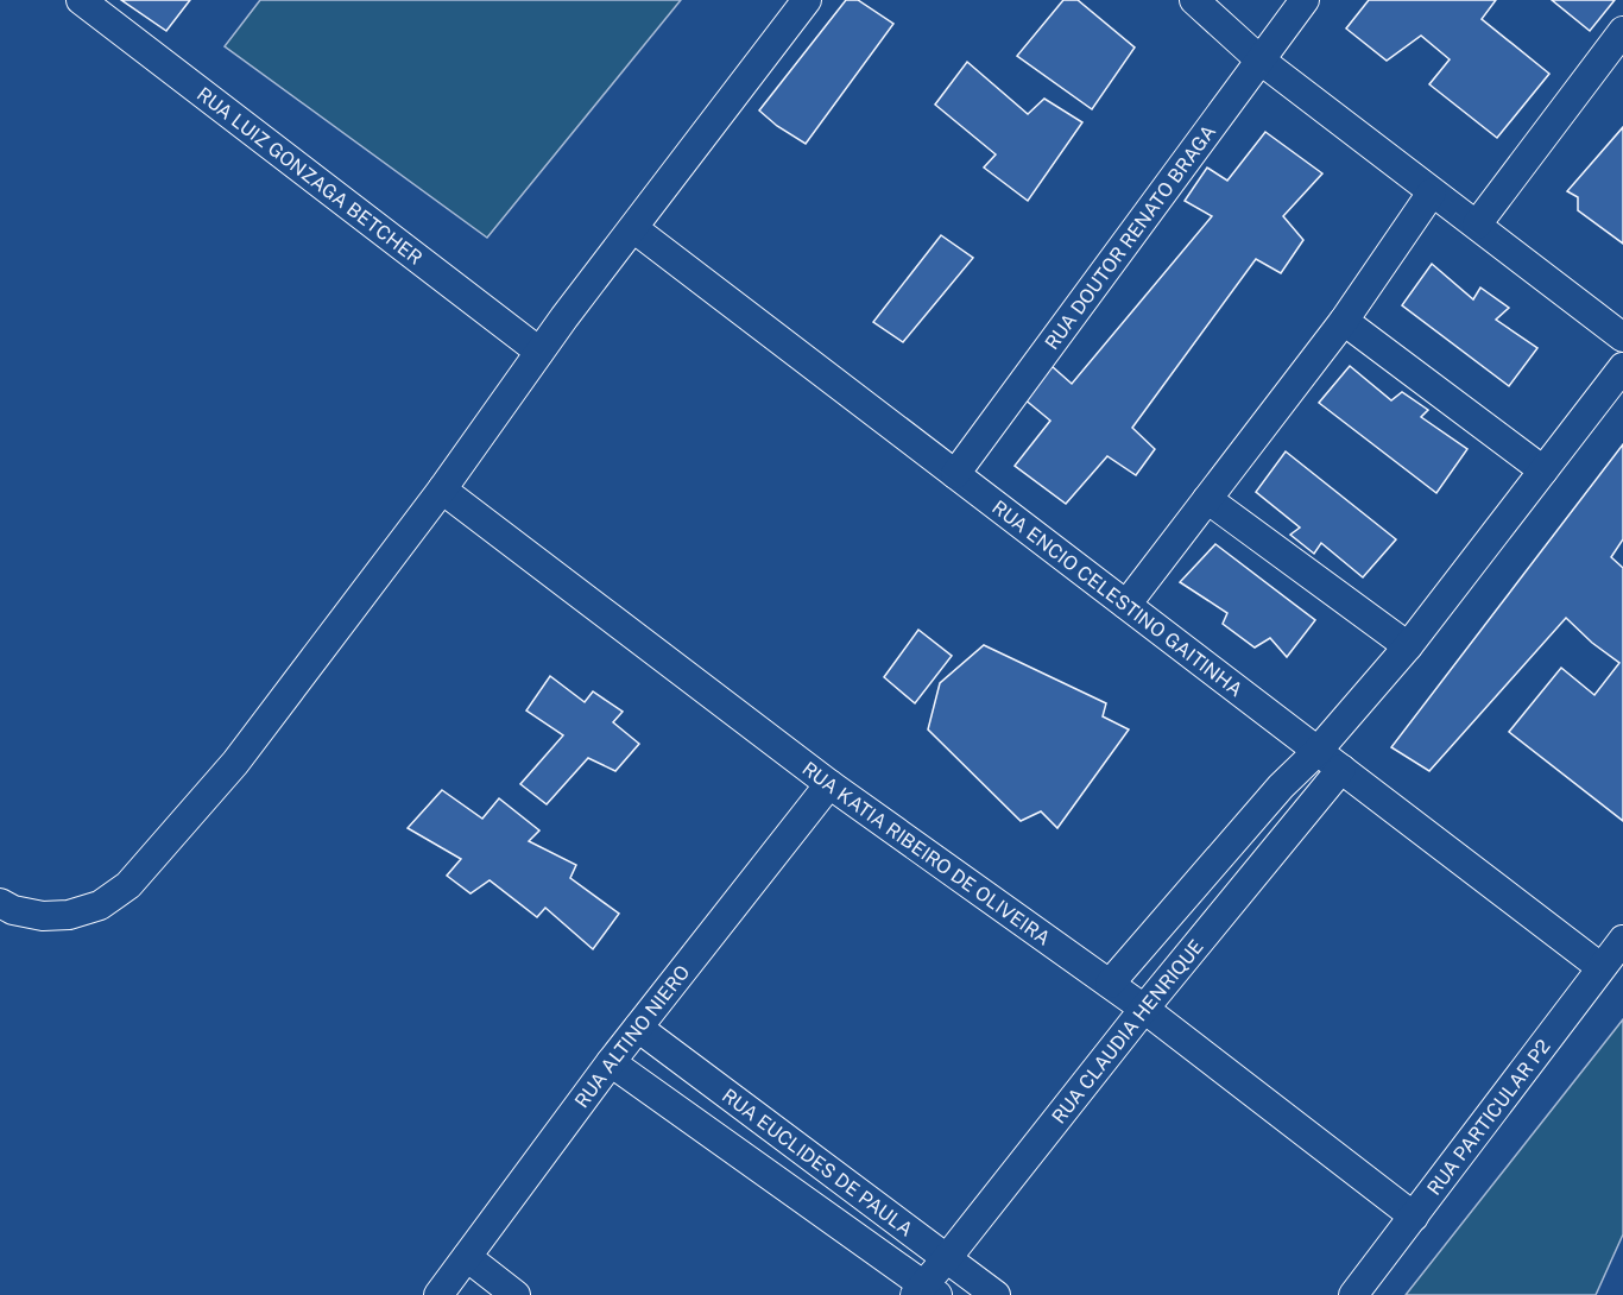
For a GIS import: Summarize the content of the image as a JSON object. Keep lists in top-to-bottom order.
{
  "streets": {
    "street": [
      "RUA LUIZ GONZAGA BETCHER",
      "RUA DOUTOR RENATO BRAGA",
      "RUA ENCIO CELESTINO GAITINHA",
      "RUA KATIA RIBEIRO DE OLIVEIRA",
      "RUA CLAUDIA HENRIQUE",
      "RUA ALTINO NIERO",
      "RUA PARTICULAR P2",
      "RUA EUCLIDES DE PAULA"
    ]
  },
  "crossings": [
    ["RUA DOUTOR RENATO BRAGA", "RUA ENCIO CELESTINO GAITINHA"],
    ["RUA ENCIO CELESTINO GAITINHA", "RUA CLAUDIA HENRIQUE"],
    ["RUA ENCIO CELESTINO GAITINHA", "RUA PARTICULAR P2"],
    ["RUA KATIA RIBEIRO DE OLIVEIRA", "RUA CLAUDIA HENRIQUE"],
    ["RUA KATIA RIBEIRO DE OLIVEIRA", "RUA ALTINO NIERO"],
    ["RUA KATIA RIBEIRO DE OLIVEIRA", "RUA PARTICULAR P2"],
    ["RUA CLAUDIA HENRIQUE", "RUA EUCLIDES DE PAULA"],
    ["RUA ALTINO NIERO", "RUA EUCLIDES DE PAULA"]
  ]
}
